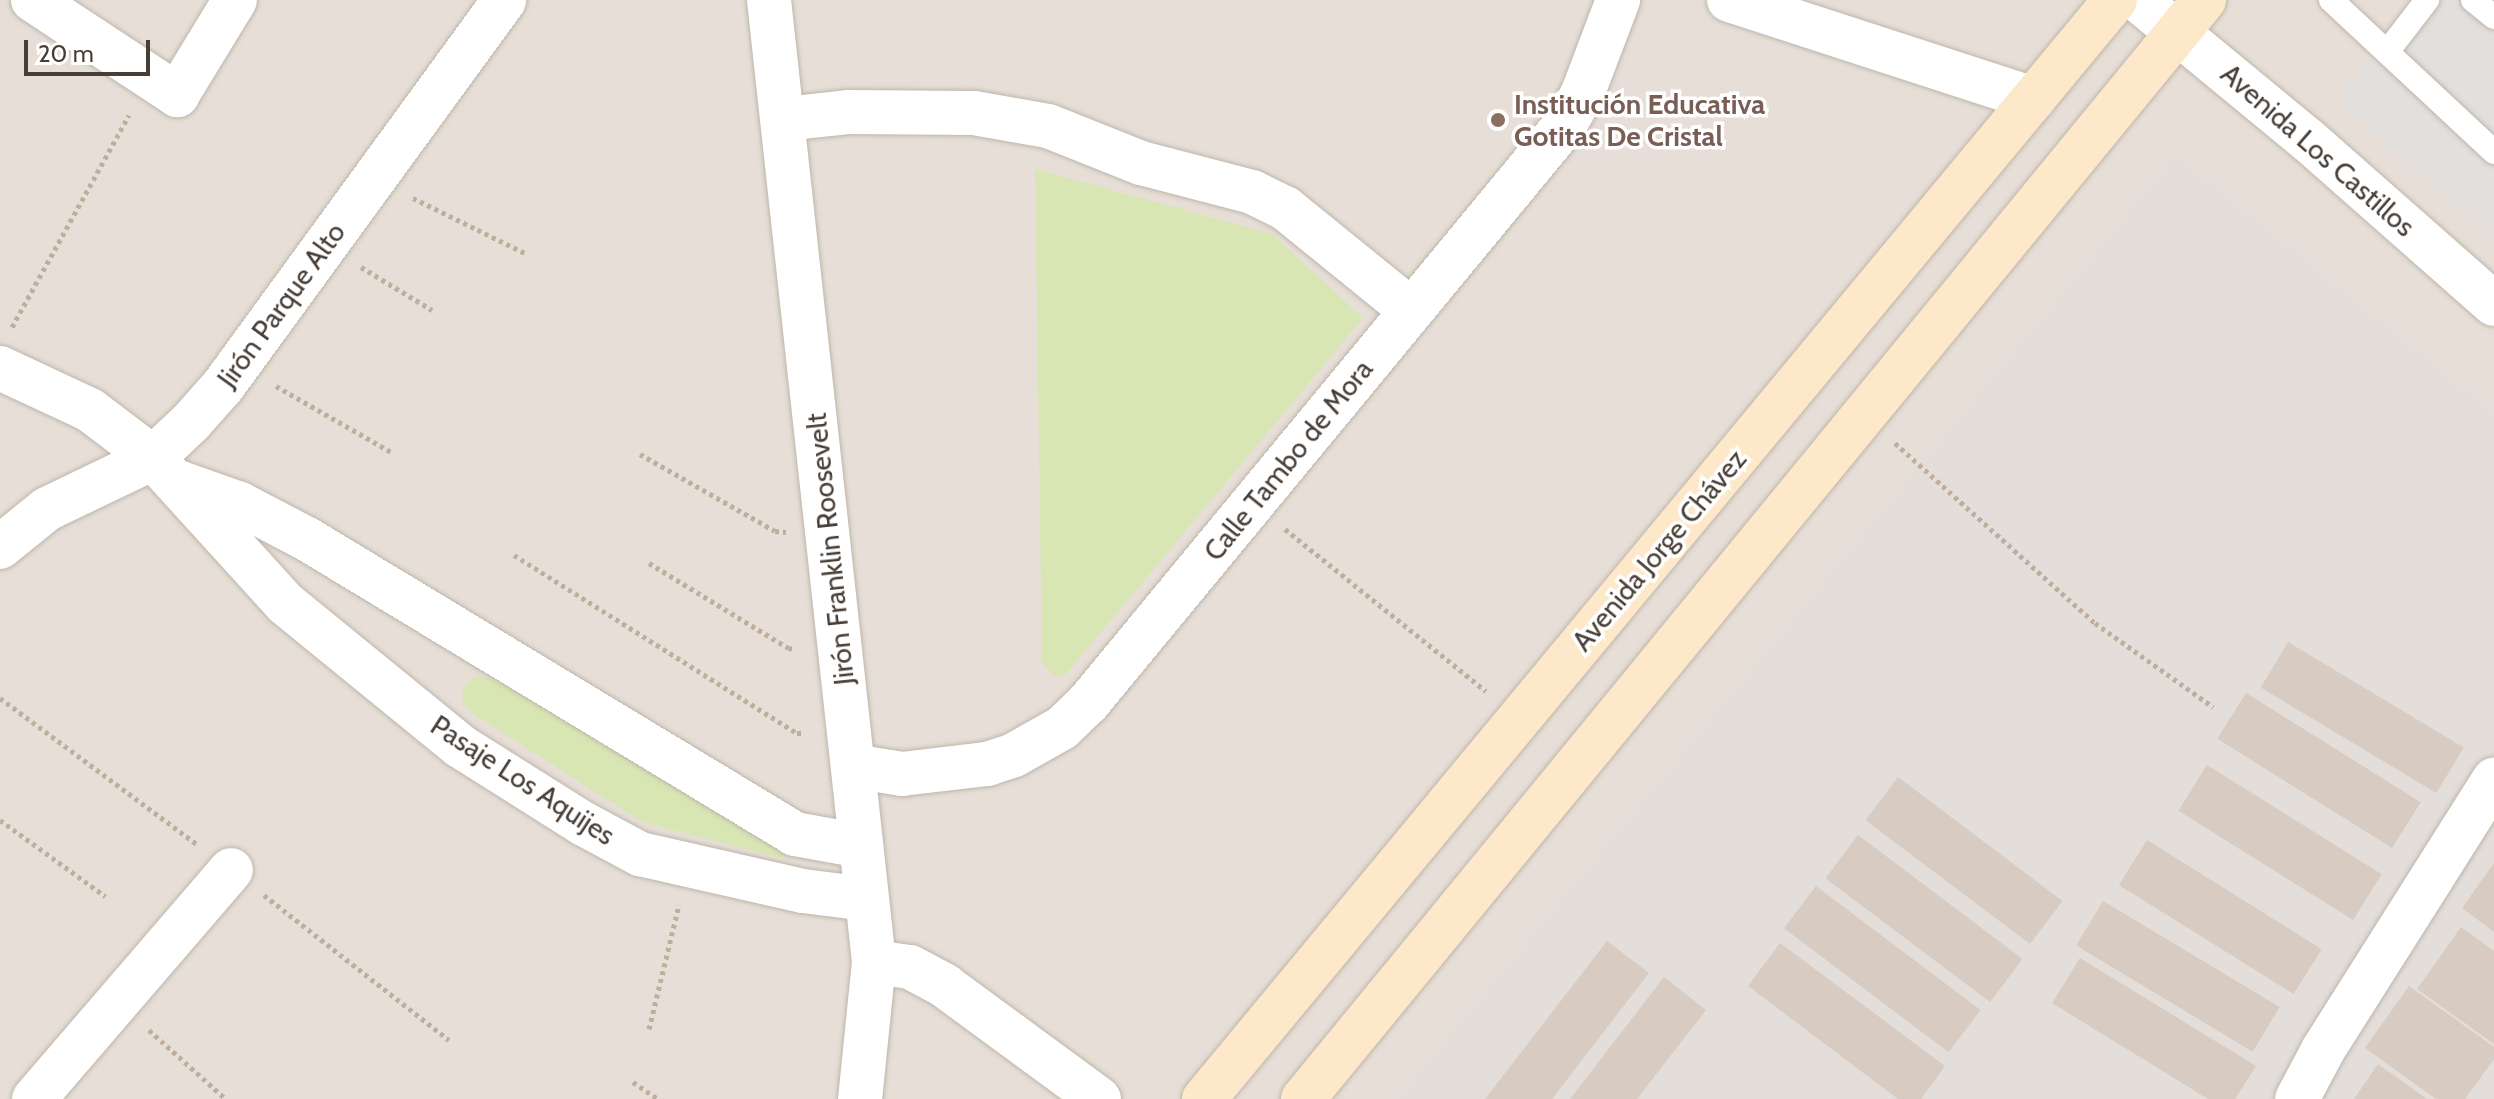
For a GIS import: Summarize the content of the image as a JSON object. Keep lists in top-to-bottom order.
{
  "streets": {
    "main road": ["Avenida Jorge Chávez"],
    "street": [
      "Avenida Los Castillos",
      "Jirón Parque Alto",
      "Calle Tambo de Mora",
      "Jirón Franklin Roosevelt",
      "Pasaje Los Aquijes"
    ]
  },
  "crossings": [
    ["Jirón Parque Alto", "Pasaje Los Aquijes"],
    ["Calle Tambo de Mora", "Jirón Franklin Roosevelt"],
    ["Jirón Franklin Roosevelt", "Pasaje Los Aquijes"]
  ],
  "places": ["Institución Educativa Gotitas De Cristal"],
  "scale_bar": "20 m"
}
